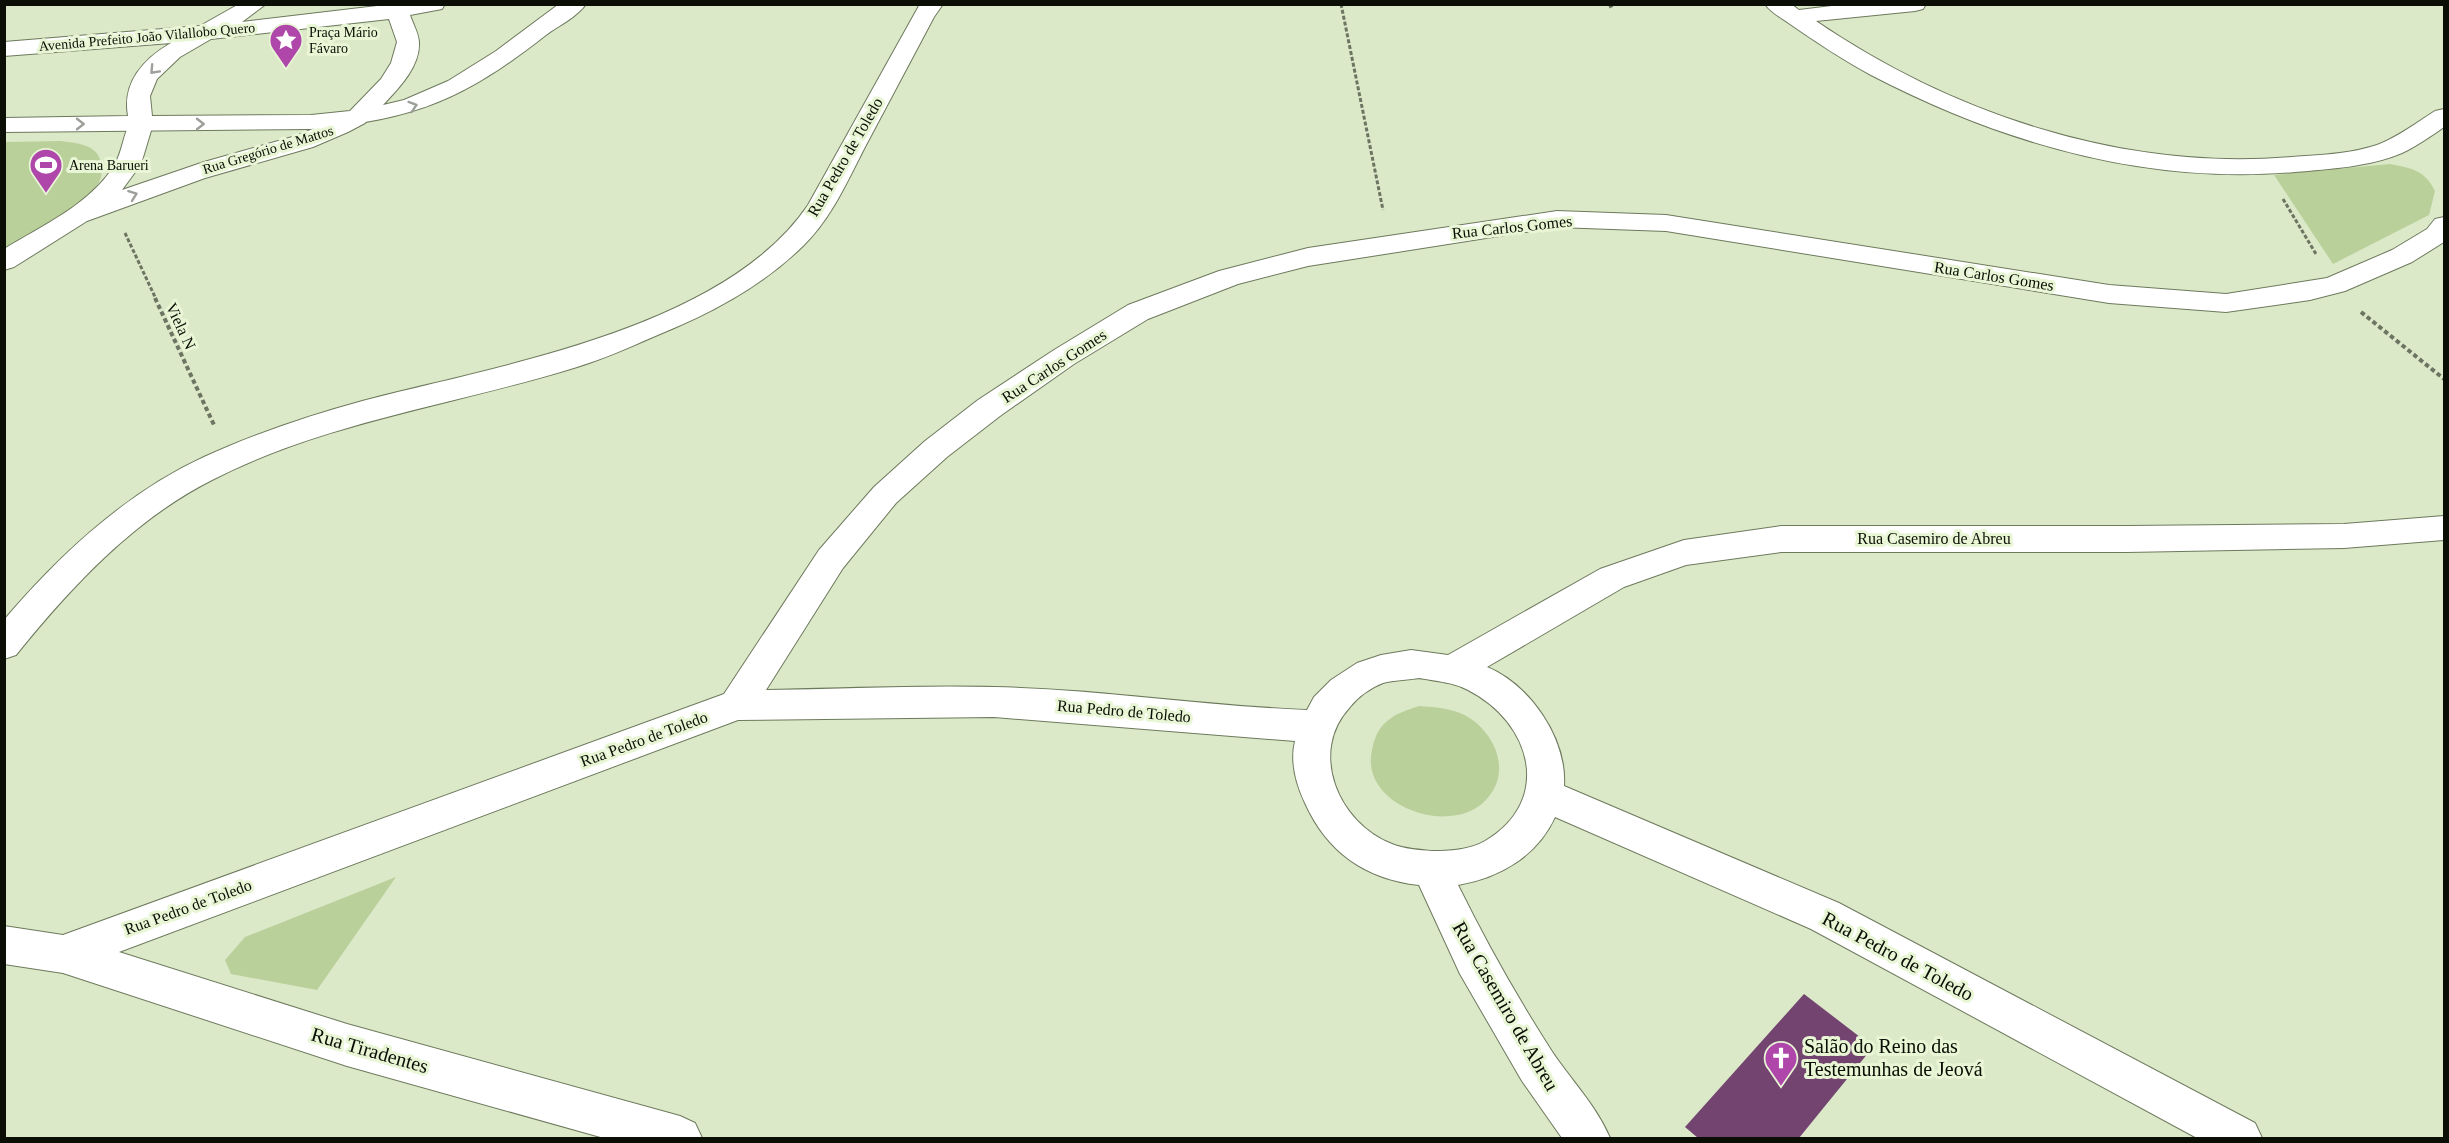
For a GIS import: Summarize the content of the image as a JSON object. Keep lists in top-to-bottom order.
{
  "streets": {
    "street": [
      "Avenida Prefeito João Vilallobo Quero",
      "Rua Gregório de Mattos",
      "Rua Pedro de Toledo",
      "Rua Carlos Gomes",
      "Rua Casemiro de Abreu",
      "Rua Tiradentes"
    ],
    "path": ["Viela N"]
  },
  "crossings": [
    ["Rua Gregório de Mattos", "Viela N"],
    ["Rua Pedro de Toledo", "Rua Carlos Gomes"],
    ["Rua Pedro de Toledo", "Viela N"],
    ["Rua Pedro de Toledo", "Rua Tiradentes"]
  ],
  "places": {
    "place": ["Praça Mário Fávaro"],
    "sports": ["Arena Barueri"],
    "church": ["Salão do Reino das Testemunhas de Jeová"]
  }
}
